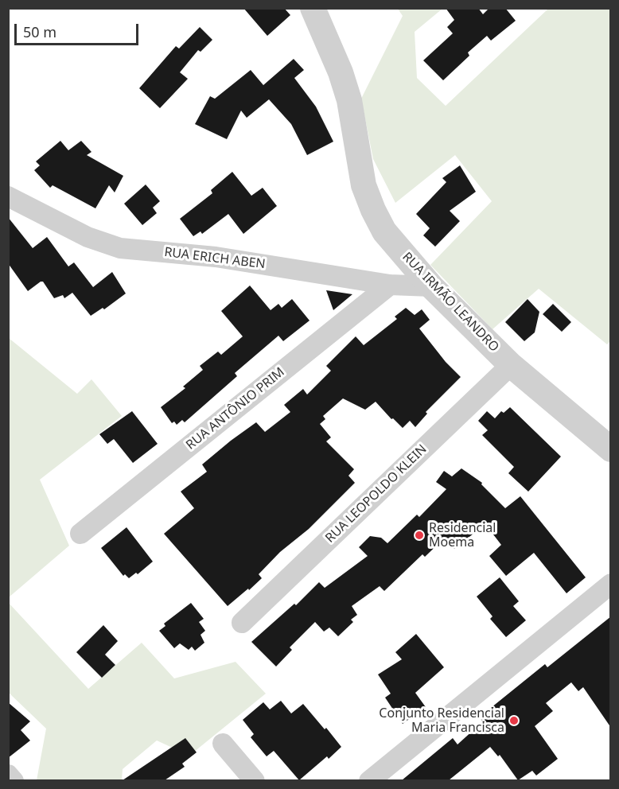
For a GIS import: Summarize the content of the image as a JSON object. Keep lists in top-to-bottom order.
{
  "streets": {
    "street": [
      "RUA ERICH ABEN",
      "RUA IRMÃO LEANDRO",
      "RUA ANTÔNIO PRIM",
      "RUA LEOPOLDO KLEIN"
    ]
  },
  "crossings": [
    ["RUA ERICH ABEN", "RUA IRMÃO LEANDRO"],
    ["RUA ERICH ABEN", "RUA ANTÔNIO PRIM"],
    ["RUA IRMÃO LEANDRO", "RUA LEOPOLDO KLEIN"]
  ],
  "places": ["Residencial Moema", "Conjunto Residencial Maria Francisca"],
  "scale_bar": "50 m"
}
